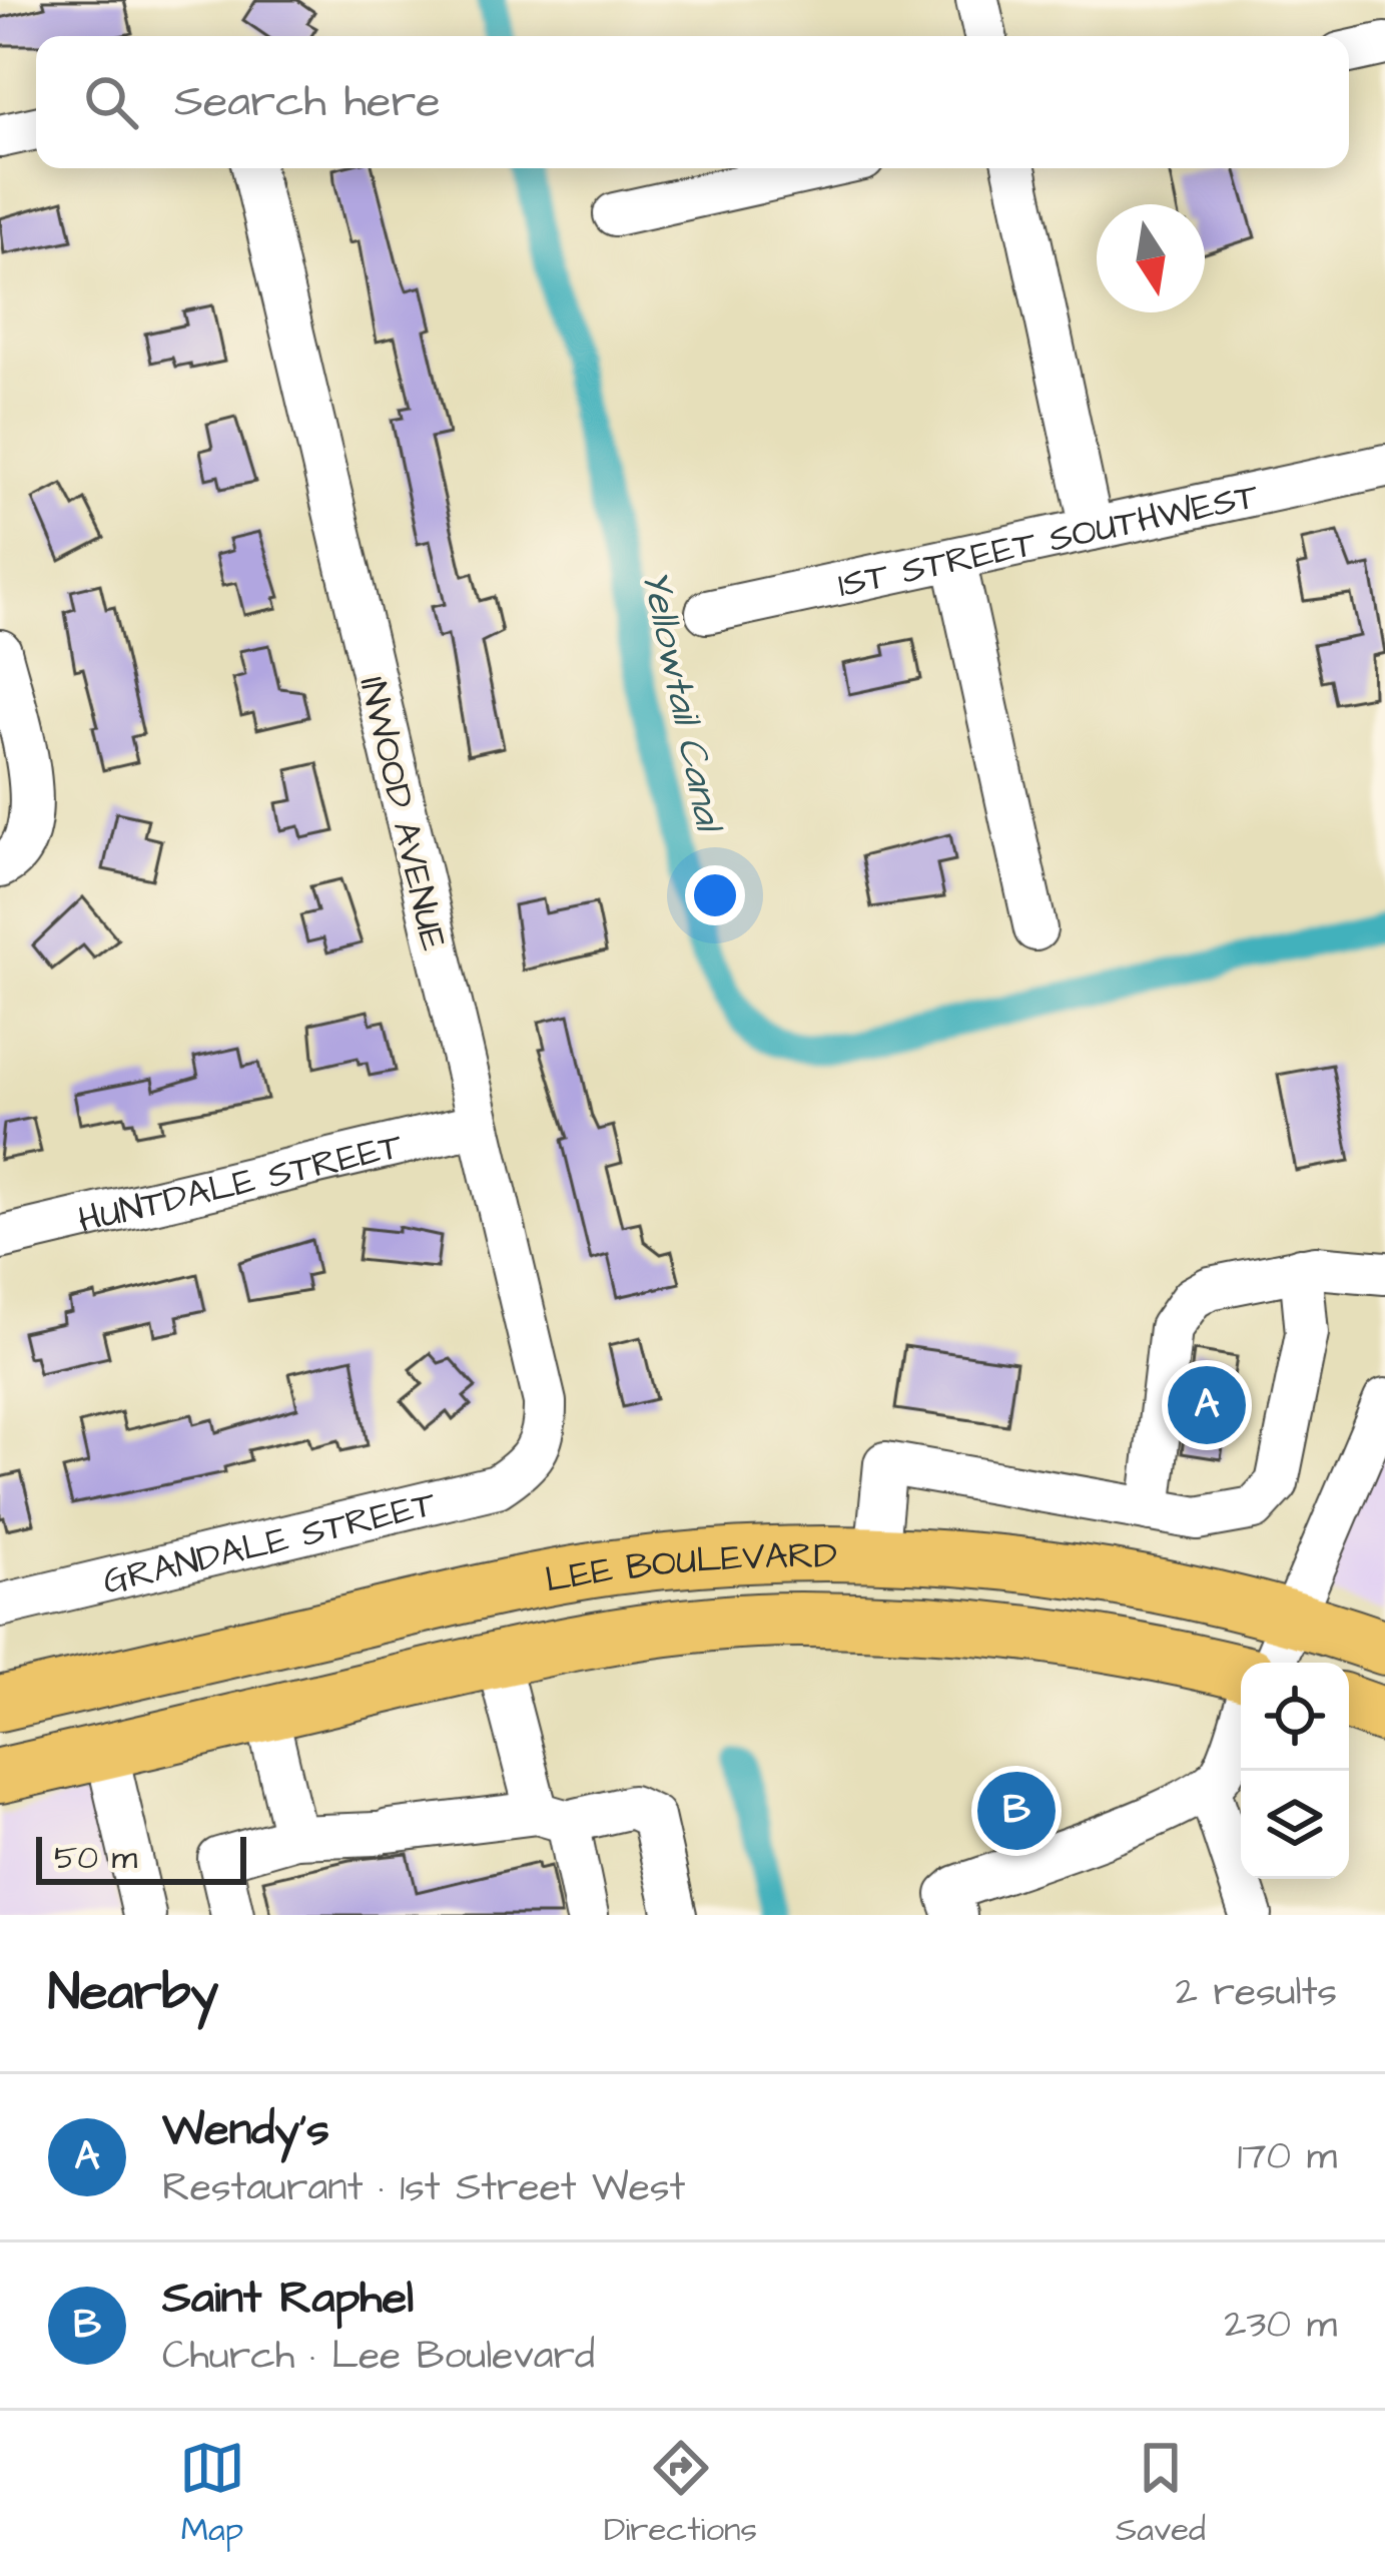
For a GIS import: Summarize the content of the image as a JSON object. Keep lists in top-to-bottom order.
{
  "streets": {
    "main road": ["LEE BOULEVARD"],
    "street": [
      "1ST STREET SOUTHWEST",
      "INWOOD AVENUE",
      "HUNTDALE STREET",
      "GRANDALE STREET"
    ]
  },
  "crossings": [
    ["INWOOD AVENUE", "HUNTDALE STREET"],
    ["INWOOD AVENUE", "GRANDALE STREET"]
  ],
  "water": ["Yellowtail Canal"],
  "scale_bar": "50 m",
  "north": "bottom",
  "page": {
    "search": "Search here",
    "pins": ["A", "B"],
    "scale": "50 m",
    "heading": ["Nearby", "2 results"],
    "list": [
      {
        "mark": "A",
        "name": "Wendy's",
        "note": "Restaurant · 1st Street West",
        "value": "170 m"
      },
      {
        "mark": "B",
        "name": "Saint Raphel",
        "note": "Church · Lee Boulevard",
        "value": "230 m"
      }
    ],
    "nav": ["Map", "Directions", "Saved"]
  }
}
